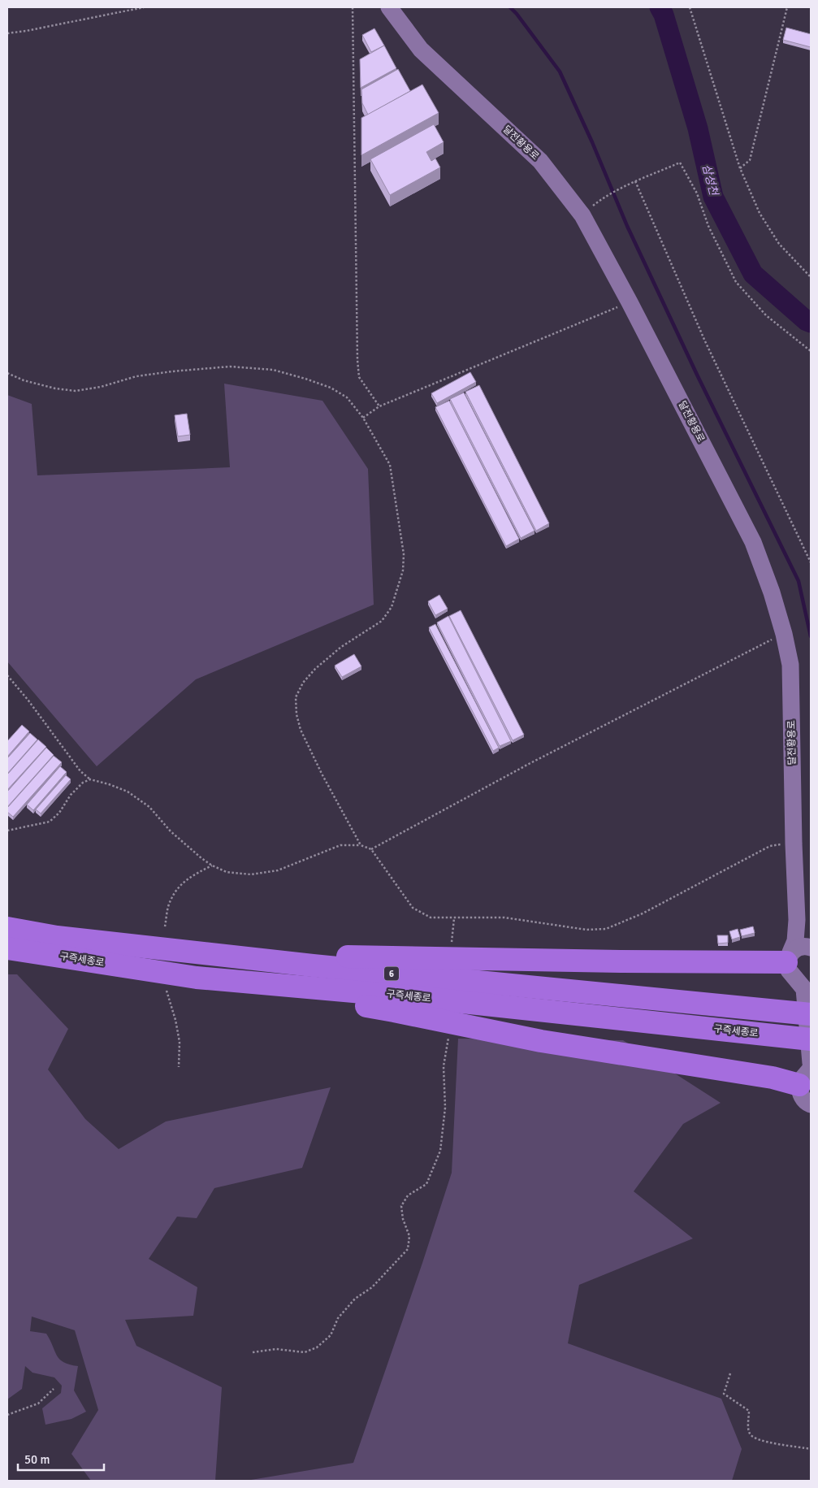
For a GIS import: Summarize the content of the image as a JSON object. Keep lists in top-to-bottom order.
{
  "streets": {
    "highway": ["구즉세종로", "6"],
    "main road": ["달전황용로"]
  },
  "water": ["삼성천"],
  "scale_bar": "50 m"
}
